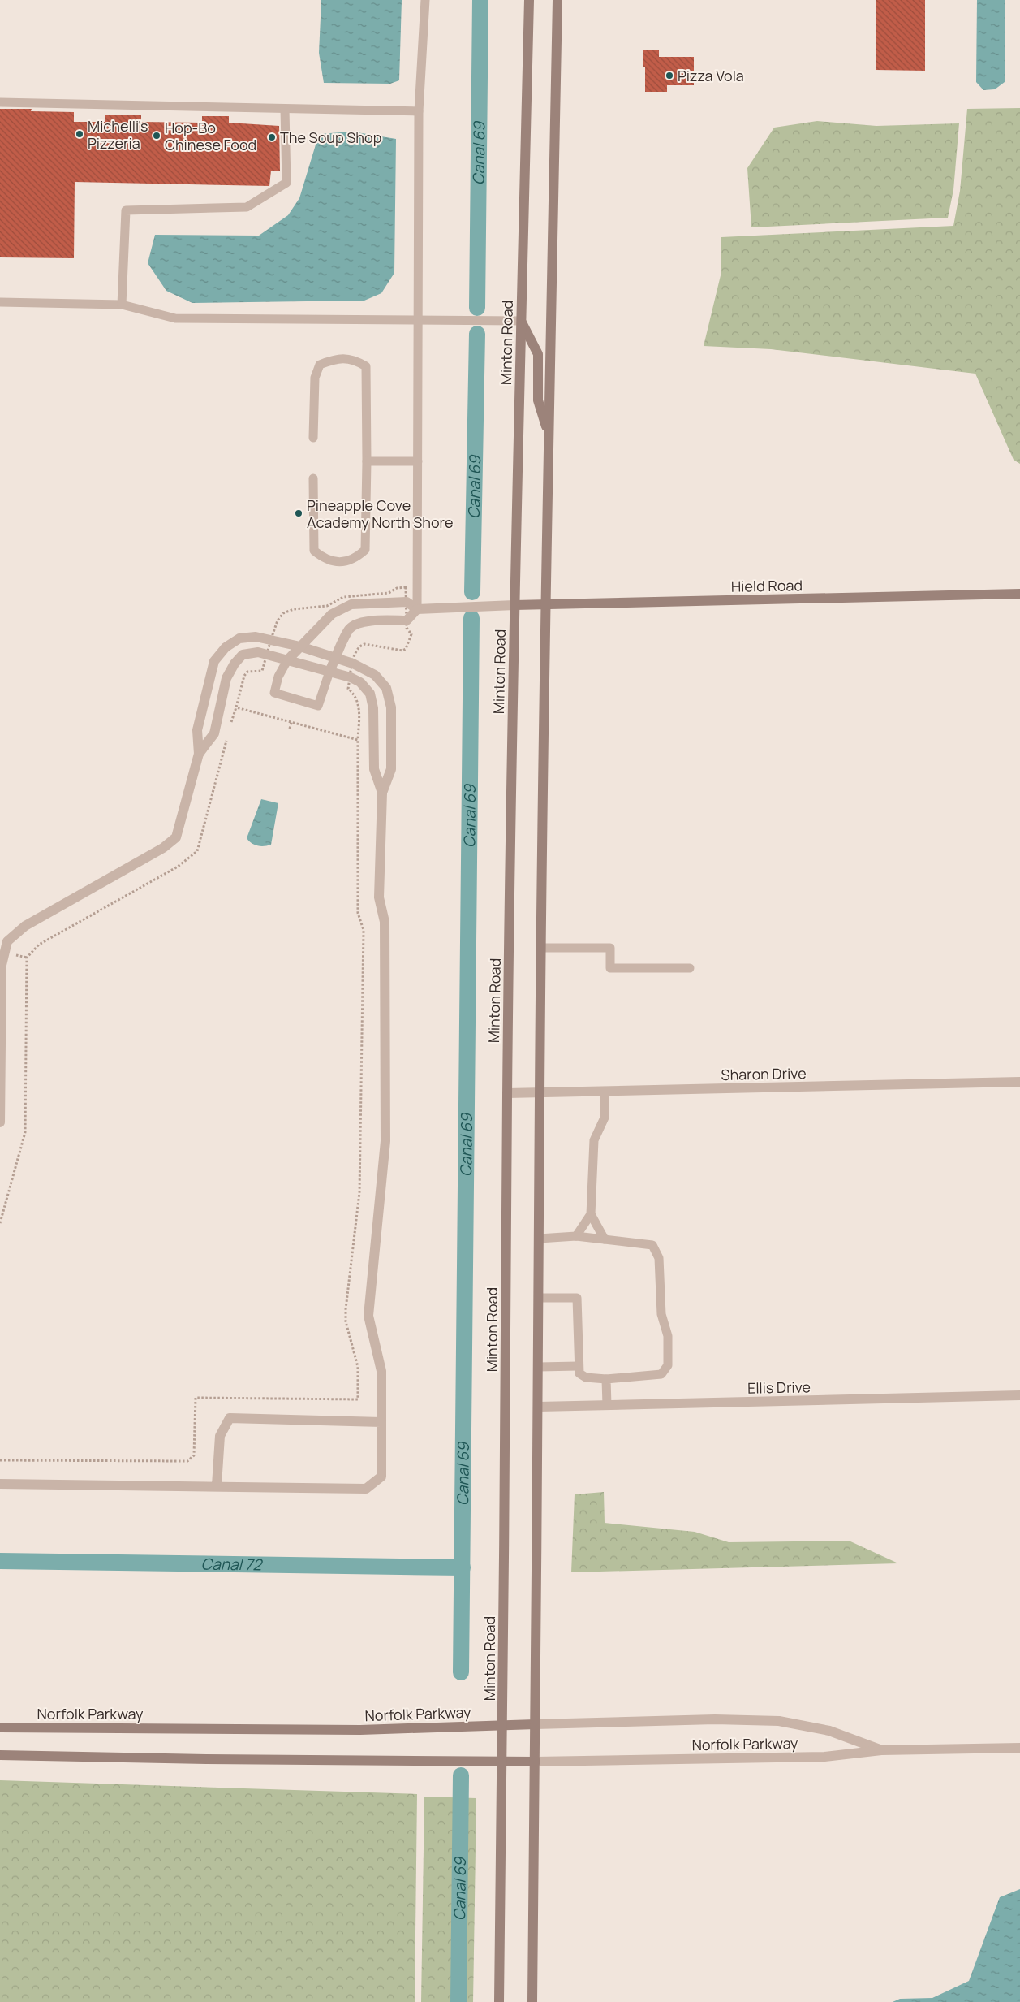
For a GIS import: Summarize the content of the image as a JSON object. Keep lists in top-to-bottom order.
{
  "streets": {
    "main road": ["Minton Road", "Hield Road", "Norfolk Parkway"],
    "street": ["Sharon Drive", "Ellis Drive"]
  },
  "crossings": [
    ["Minton Road", "Hield Road"],
    ["Minton Road", "Sharon Drive"],
    ["Minton Road", "Norfolk Parkway"]
  ],
  "water": ["Canal 69", "Canal 72"],
  "places": [
    "Pizza Vola",
    "Michelli's Pizzeria",
    "Hop-Bo Chinese Food",
    "The Soup Shop",
    "Pineapple Cove Academy North Shore"
  ]
}
